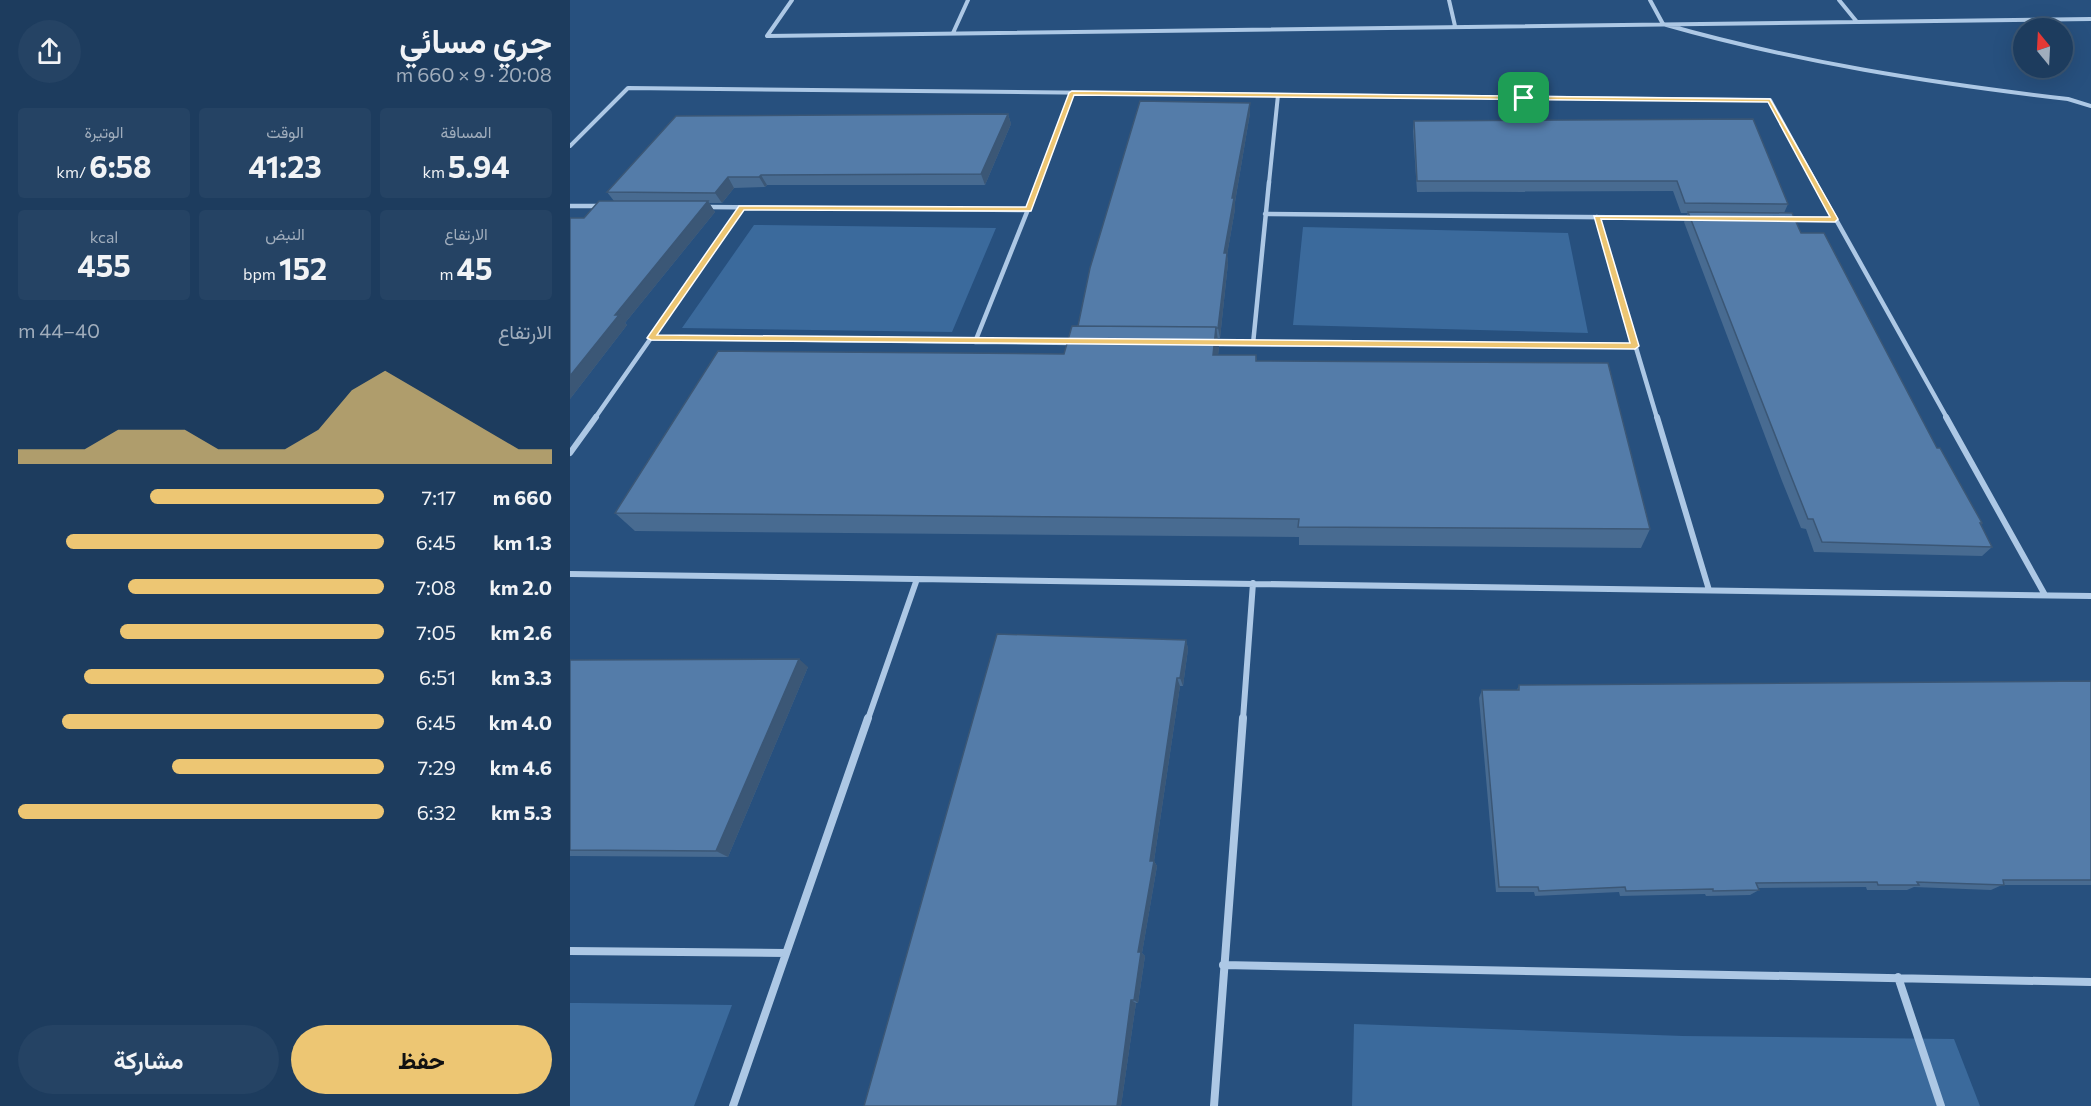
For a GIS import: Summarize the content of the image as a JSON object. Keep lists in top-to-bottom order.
{
  "north": "top",
  "page": {
    "heading": ["جري مسائي", "20:08 · 9 × 660 m"],
    "stats": [
      ["المسافة", "5.94 km"],
      ["الوقت", "41:23"],
      ["الوتيرة", "6:58 /km"],
      ["الارتفاع", "45 m"],
      ["النبض", "152 bpm"],
      ["kcal", "455"]
    ],
    "chart": ["الارتفاع", "40–44 m"],
    "list": [
      {
        "name": "660 m",
        "note": "7:17"
      },
      {
        "name": "1.3 km",
        "note": "6:45"
      },
      {
        "name": "2.0 km",
        "note": "7:08"
      },
      {
        "name": "2.6 km",
        "note": "7:05"
      },
      {
        "name": "3.3 km",
        "note": "6:51"
      },
      {
        "name": "4.0 km",
        "note": "6:45"
      },
      {
        "name": "4.6 km",
        "note": "7:29"
      },
      {
        "name": "5.3 km",
        "note": "6:32"
      }
    ],
    "buttons": ["حفظ", "مشاركة"]
  }
}
